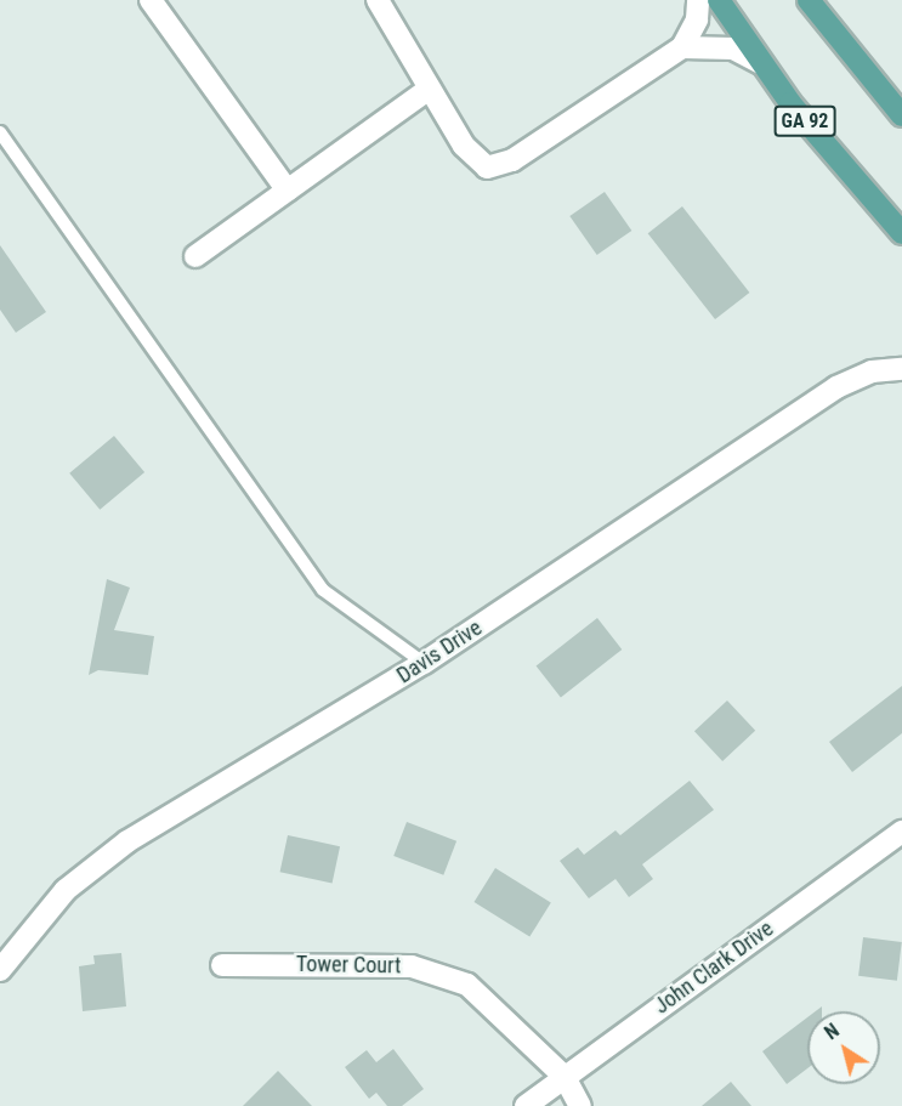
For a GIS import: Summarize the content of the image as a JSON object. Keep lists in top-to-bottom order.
{
  "streets": {
    "main road": ["GA 92"],
    "street": ["Davis Drive", "Tower Court", "John Clark Drive"]
  },
  "crossings": [
    ["Tower Court", "John Clark Drive"]
  ],
  "north": "top left"
}
